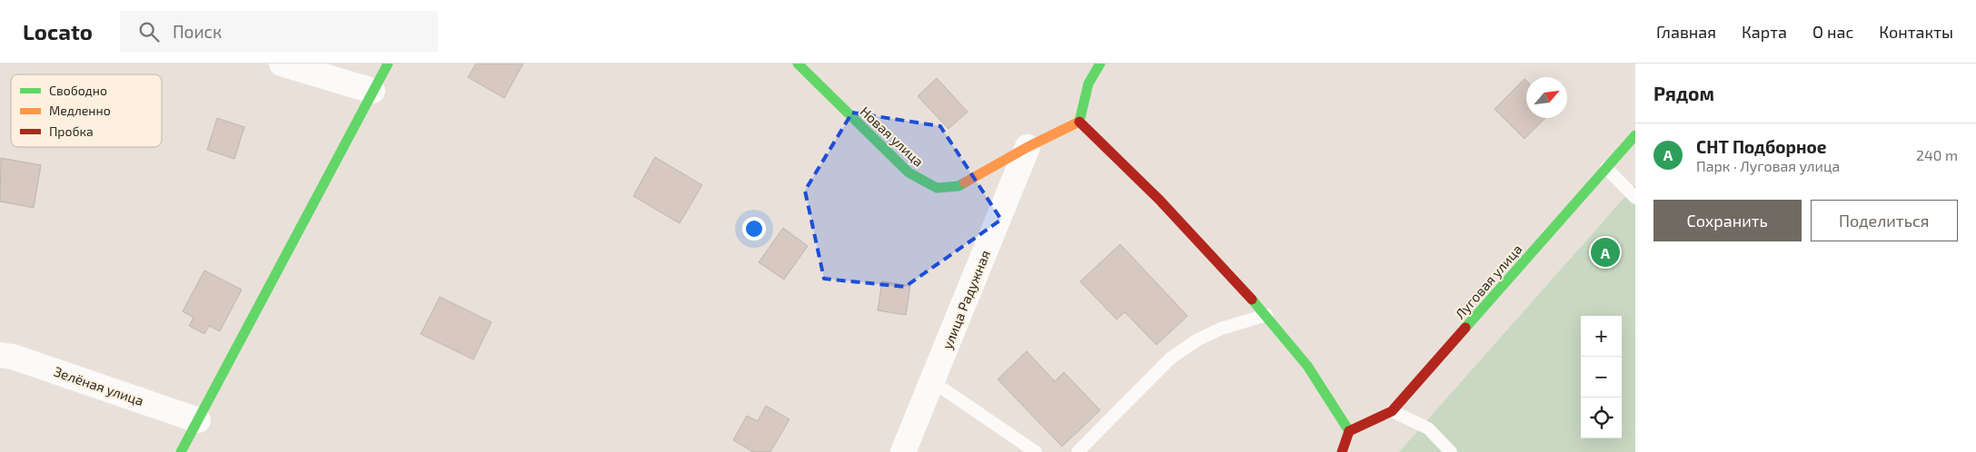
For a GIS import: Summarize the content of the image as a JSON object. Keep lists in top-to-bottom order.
{
  "streets": {
    "street": [
      "Новая улица",
      "Луговая улица",
      "улица Радужная",
      "Зелёная улица"
    ]
  },
  "crossings": [
    ["Новая улица", "улица Радужная"]
  ],
  "legend": ["Свободно", "Медленно", "Пробка"],
  "north": "top right",
  "page": {
    "header": "Locato",
    "search": "Поиск",
    "nav": [
      "Главная",
      "Карта",
      "О нас",
      "Контакты"
    ],
    "heading": "Рядом",
    "list": [
      {
        "mark": "A",
        "name": "СНТ Подборное",
        "note": "Парк · Луговая улица",
        "value": "240 m"
      }
    ],
    "buttons": ["Сохранить", "Поделиться"],
    "pins": "A",
    "map_buttons": ["+", "−"]
  }
}
